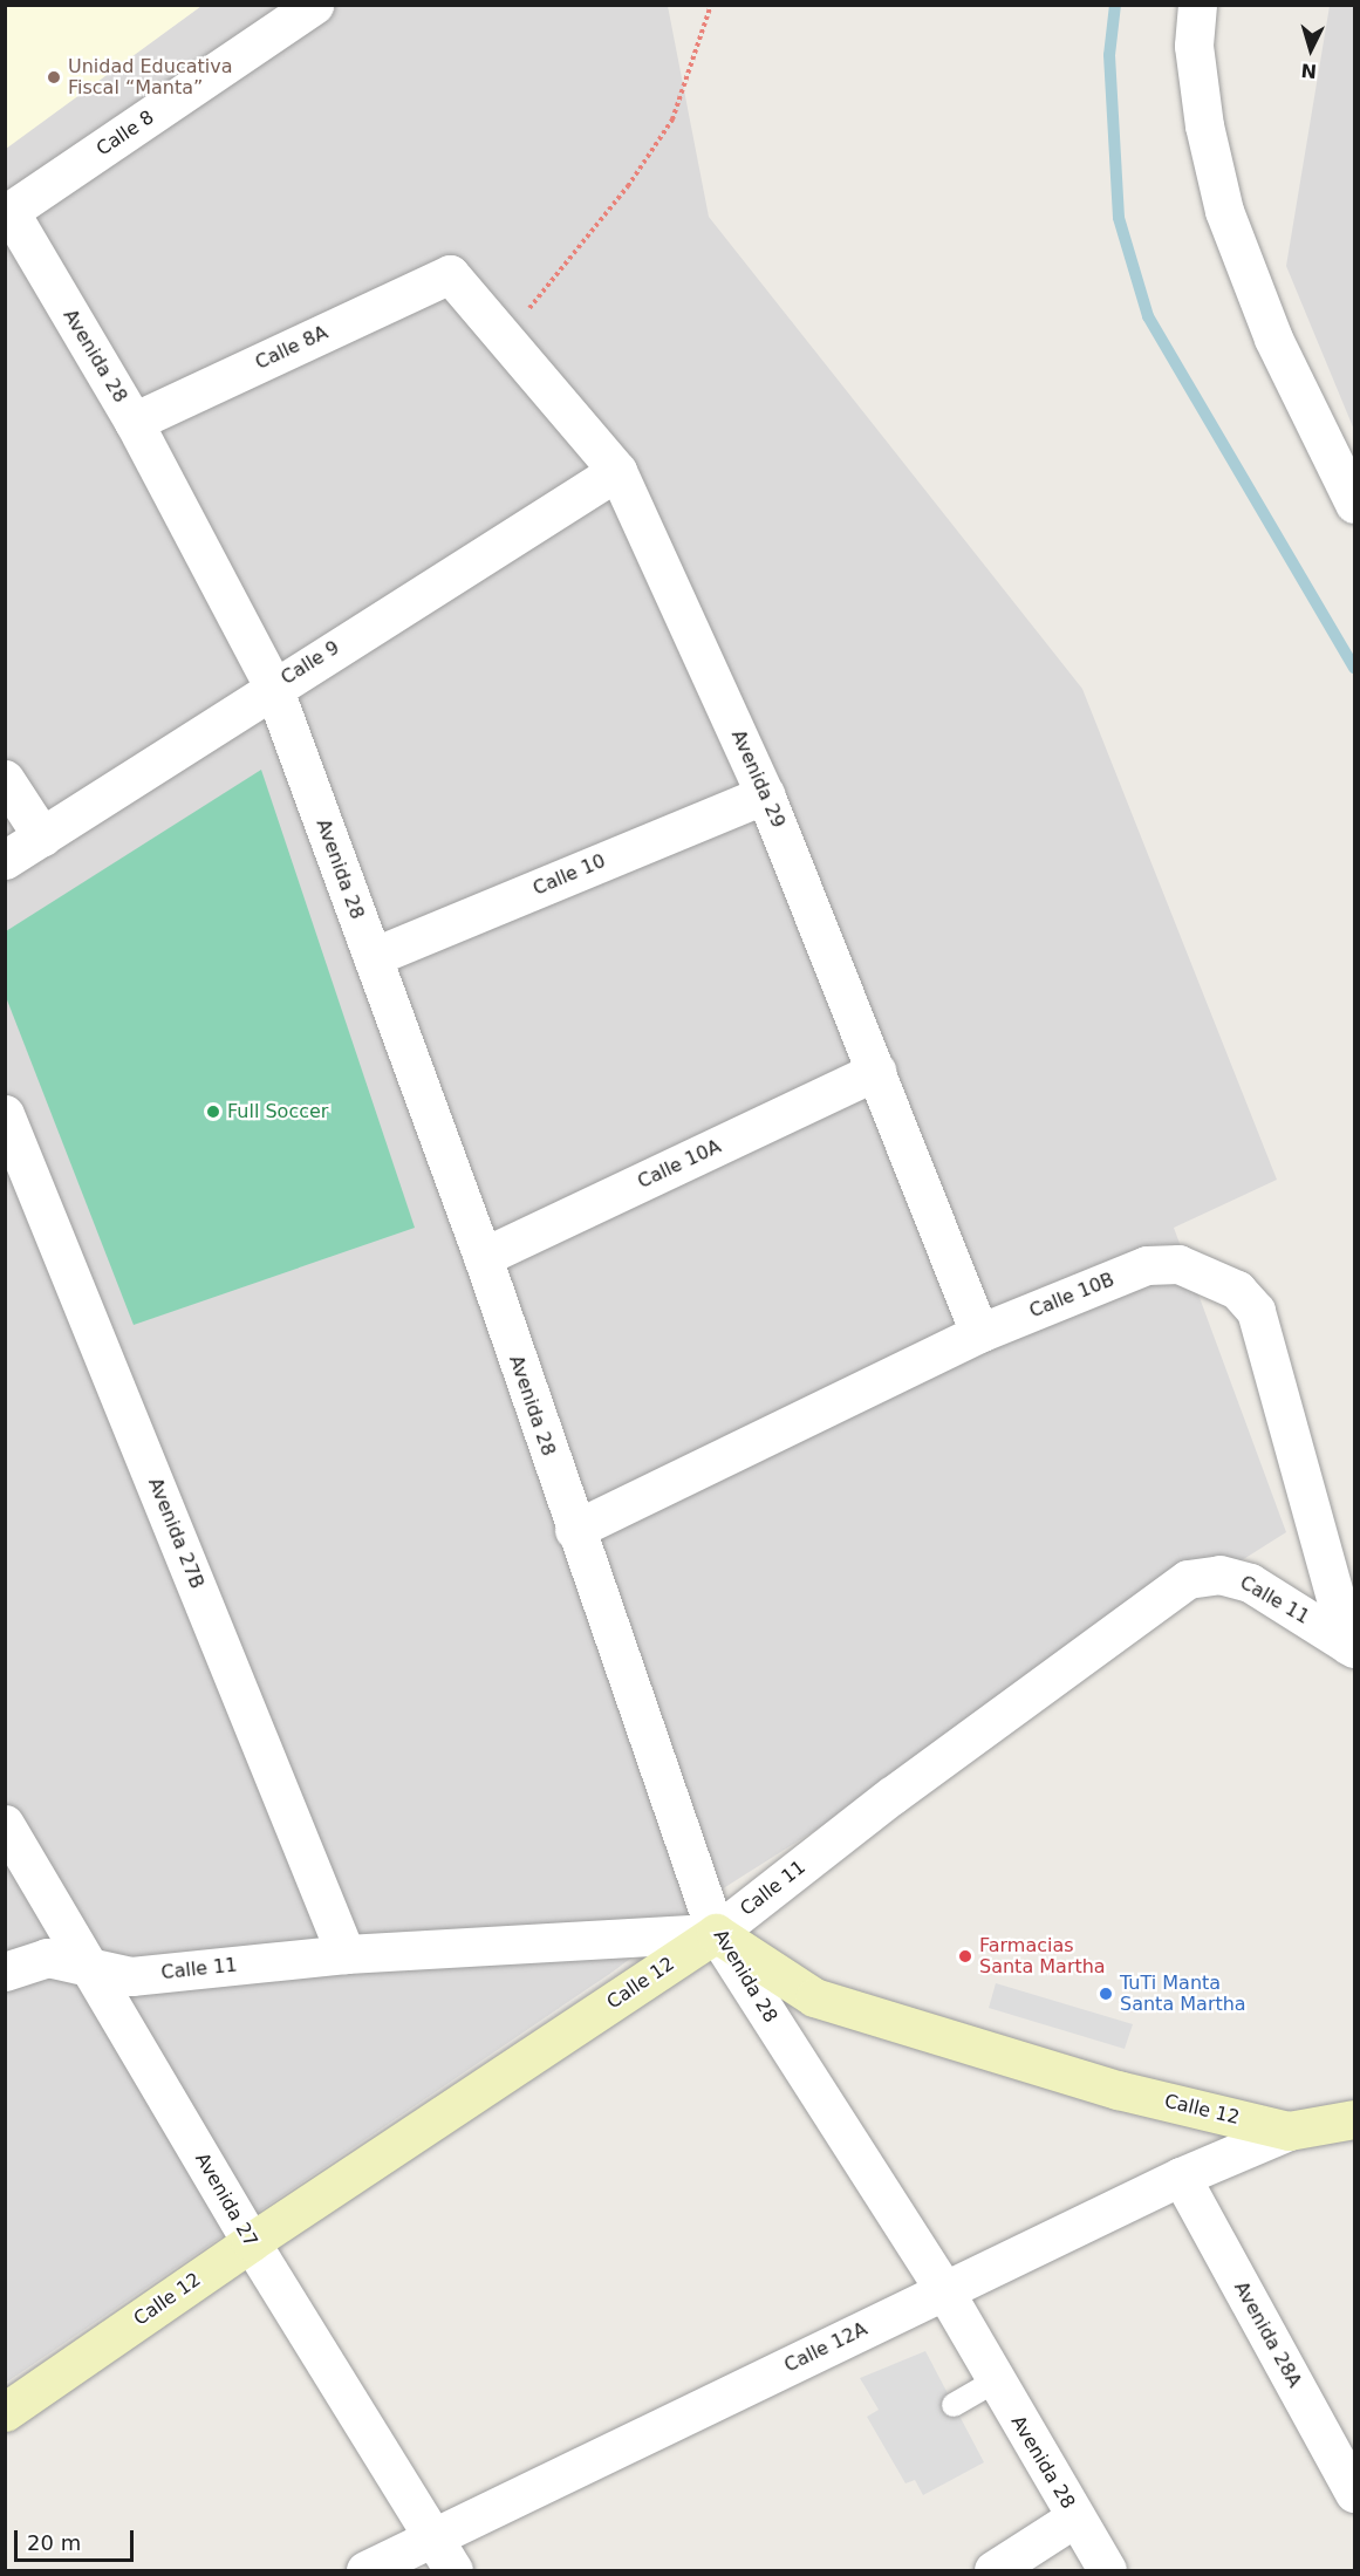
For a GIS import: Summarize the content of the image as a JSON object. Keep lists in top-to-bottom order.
{
  "streets": {
    "main road": ["Calle 12"],
    "street": [
      "Calle 8",
      "Calle 8A",
      "Avenida 28",
      "Calle 9",
      "Avenida 29",
      "Calle 10",
      "Calle 10A",
      "Calle 10B",
      "Avenida 27B",
      "Calle 11",
      "Avenida 27",
      "Avenida 28A",
      "Calle 12A"
    ]
  },
  "crossings": [
    ["Calle 8", "Avenida 28"],
    ["Calle 8A", "Avenida 28"],
    ["Calle 8A", "Avenida 29"],
    ["Avenida 28", "Calle 9"],
    ["Avenida 28", "Calle 10"],
    ["Avenida 28", "Calle 10A"],
    ["Avenida 28", "Calle 10B"],
    ["Avenida 28", "Calle 11"],
    ["Avenida 28", "Calle 12"],
    ["Avenida 28", "Calle 12A"],
    ["Calle 9", "Avenida 29"],
    ["Avenida 29", "Calle 10"],
    ["Avenida 29", "Calle 10A"],
    ["Avenida 29", "Calle 10B"],
    ["Calle 10B", "Calle 11"],
    ["Avenida 27B", "Calle 11"],
    ["Calle 11", "Calle 12"],
    ["Calle 11", "Avenida 27"],
    ["Calle 12", "Avenida 27"],
    ["Calle 12", "Calle 12A"],
    ["Avenida 27", "Calle 12A"],
    ["Avenida 28A", "Calle 12A"]
  ],
  "places": [
    "Unidad Educativa Fiscal “Manta”",
    "Full Soccer",
    "Farmacias Santa Martha",
    "TuTi Manta Santa Martha"
  ],
  "scale_bar": "20 m",
  "north": "bottom"
}
